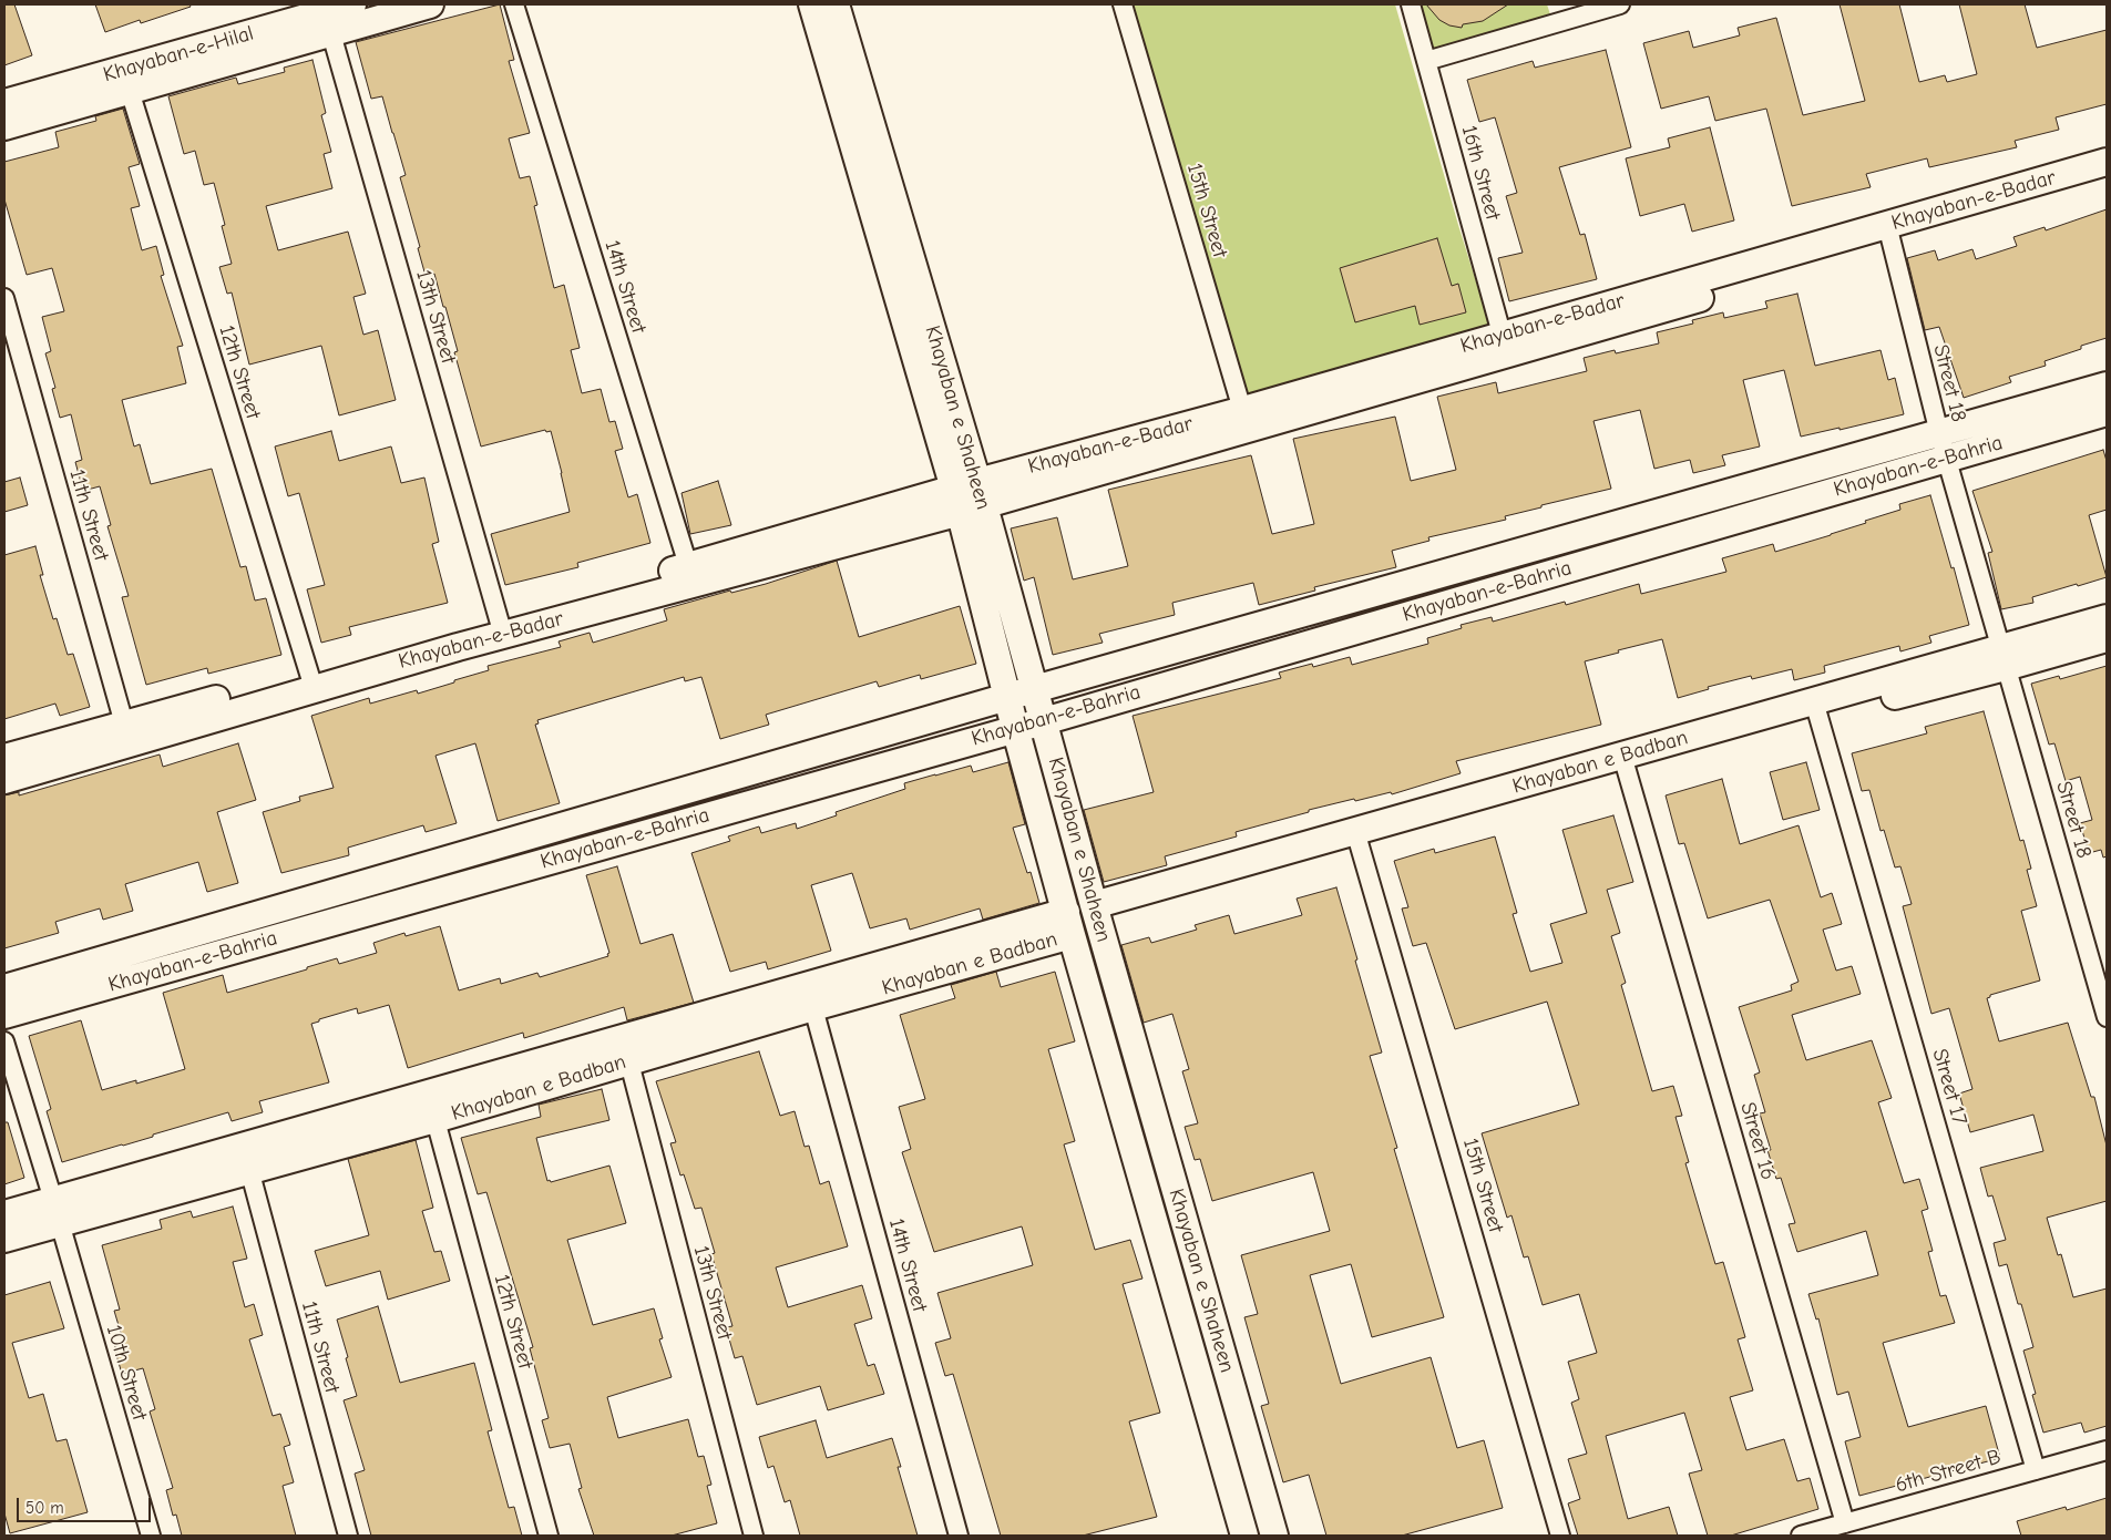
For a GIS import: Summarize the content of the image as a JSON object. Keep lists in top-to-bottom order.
{
  "streets": {
    "main road": [
      "Khayaban-e-Hilal",
      "Khayaban-e-Badar",
      "Khayaban e Shaheen",
      "Khayaban-e-Bahria",
      "Khayaban e Badban"
    ],
    "street": [
      "16th Street",
      "15th Street",
      "14th Street",
      "13th Street",
      "12th Street",
      "Street 18",
      "11th Street",
      "Street 17",
      "Street 16",
      "10th Street",
      "6th Street B"
    ]
  },
  "crossings": [
    ["Khayaban-e-Hilal", "13th Street"],
    ["Khayaban-e-Hilal", "12th Street"],
    ["16th Street", "Khayaban-e-Badar"],
    ["Khayaban-e-Badar", "15th Street"],
    ["Khayaban-e-Badar", "14th Street"],
    ["Khayaban-e-Badar", "13th Street"],
    ["Khayaban-e-Badar", "12th Street"],
    ["Khayaban-e-Badar", "Street 18"],
    ["Khayaban-e-Badar", "Khayaban e Shaheen"],
    ["Khayaban-e-Badar", "11th Street"],
    ["15th Street", "Khayaban e Badban"],
    ["14th Street", "Khayaban e Badban"],
    ["13th Street", "Khayaban e Badban"],
    ["12th Street", "Khayaban e Badban"],
    ["Street 18", "Khayaban-e-Bahria"],
    ["Street 18", "Khayaban e Badban"],
    ["Khayaban e Shaheen", "Khayaban-e-Bahria"],
    ["Khayaban e Shaheen", "Khayaban e Badban"],
    ["11th Street", "Khayaban e Badban"],
    ["Khayaban e Badban", "Street 17"],
    ["Khayaban e Badban", "Street 16"],
    ["Khayaban e Badban", "10th Street"],
    ["Street 17", "6th Street B"],
    ["Street 16", "6th Street B"]
  ],
  "scale_bar": "50 m"
}
